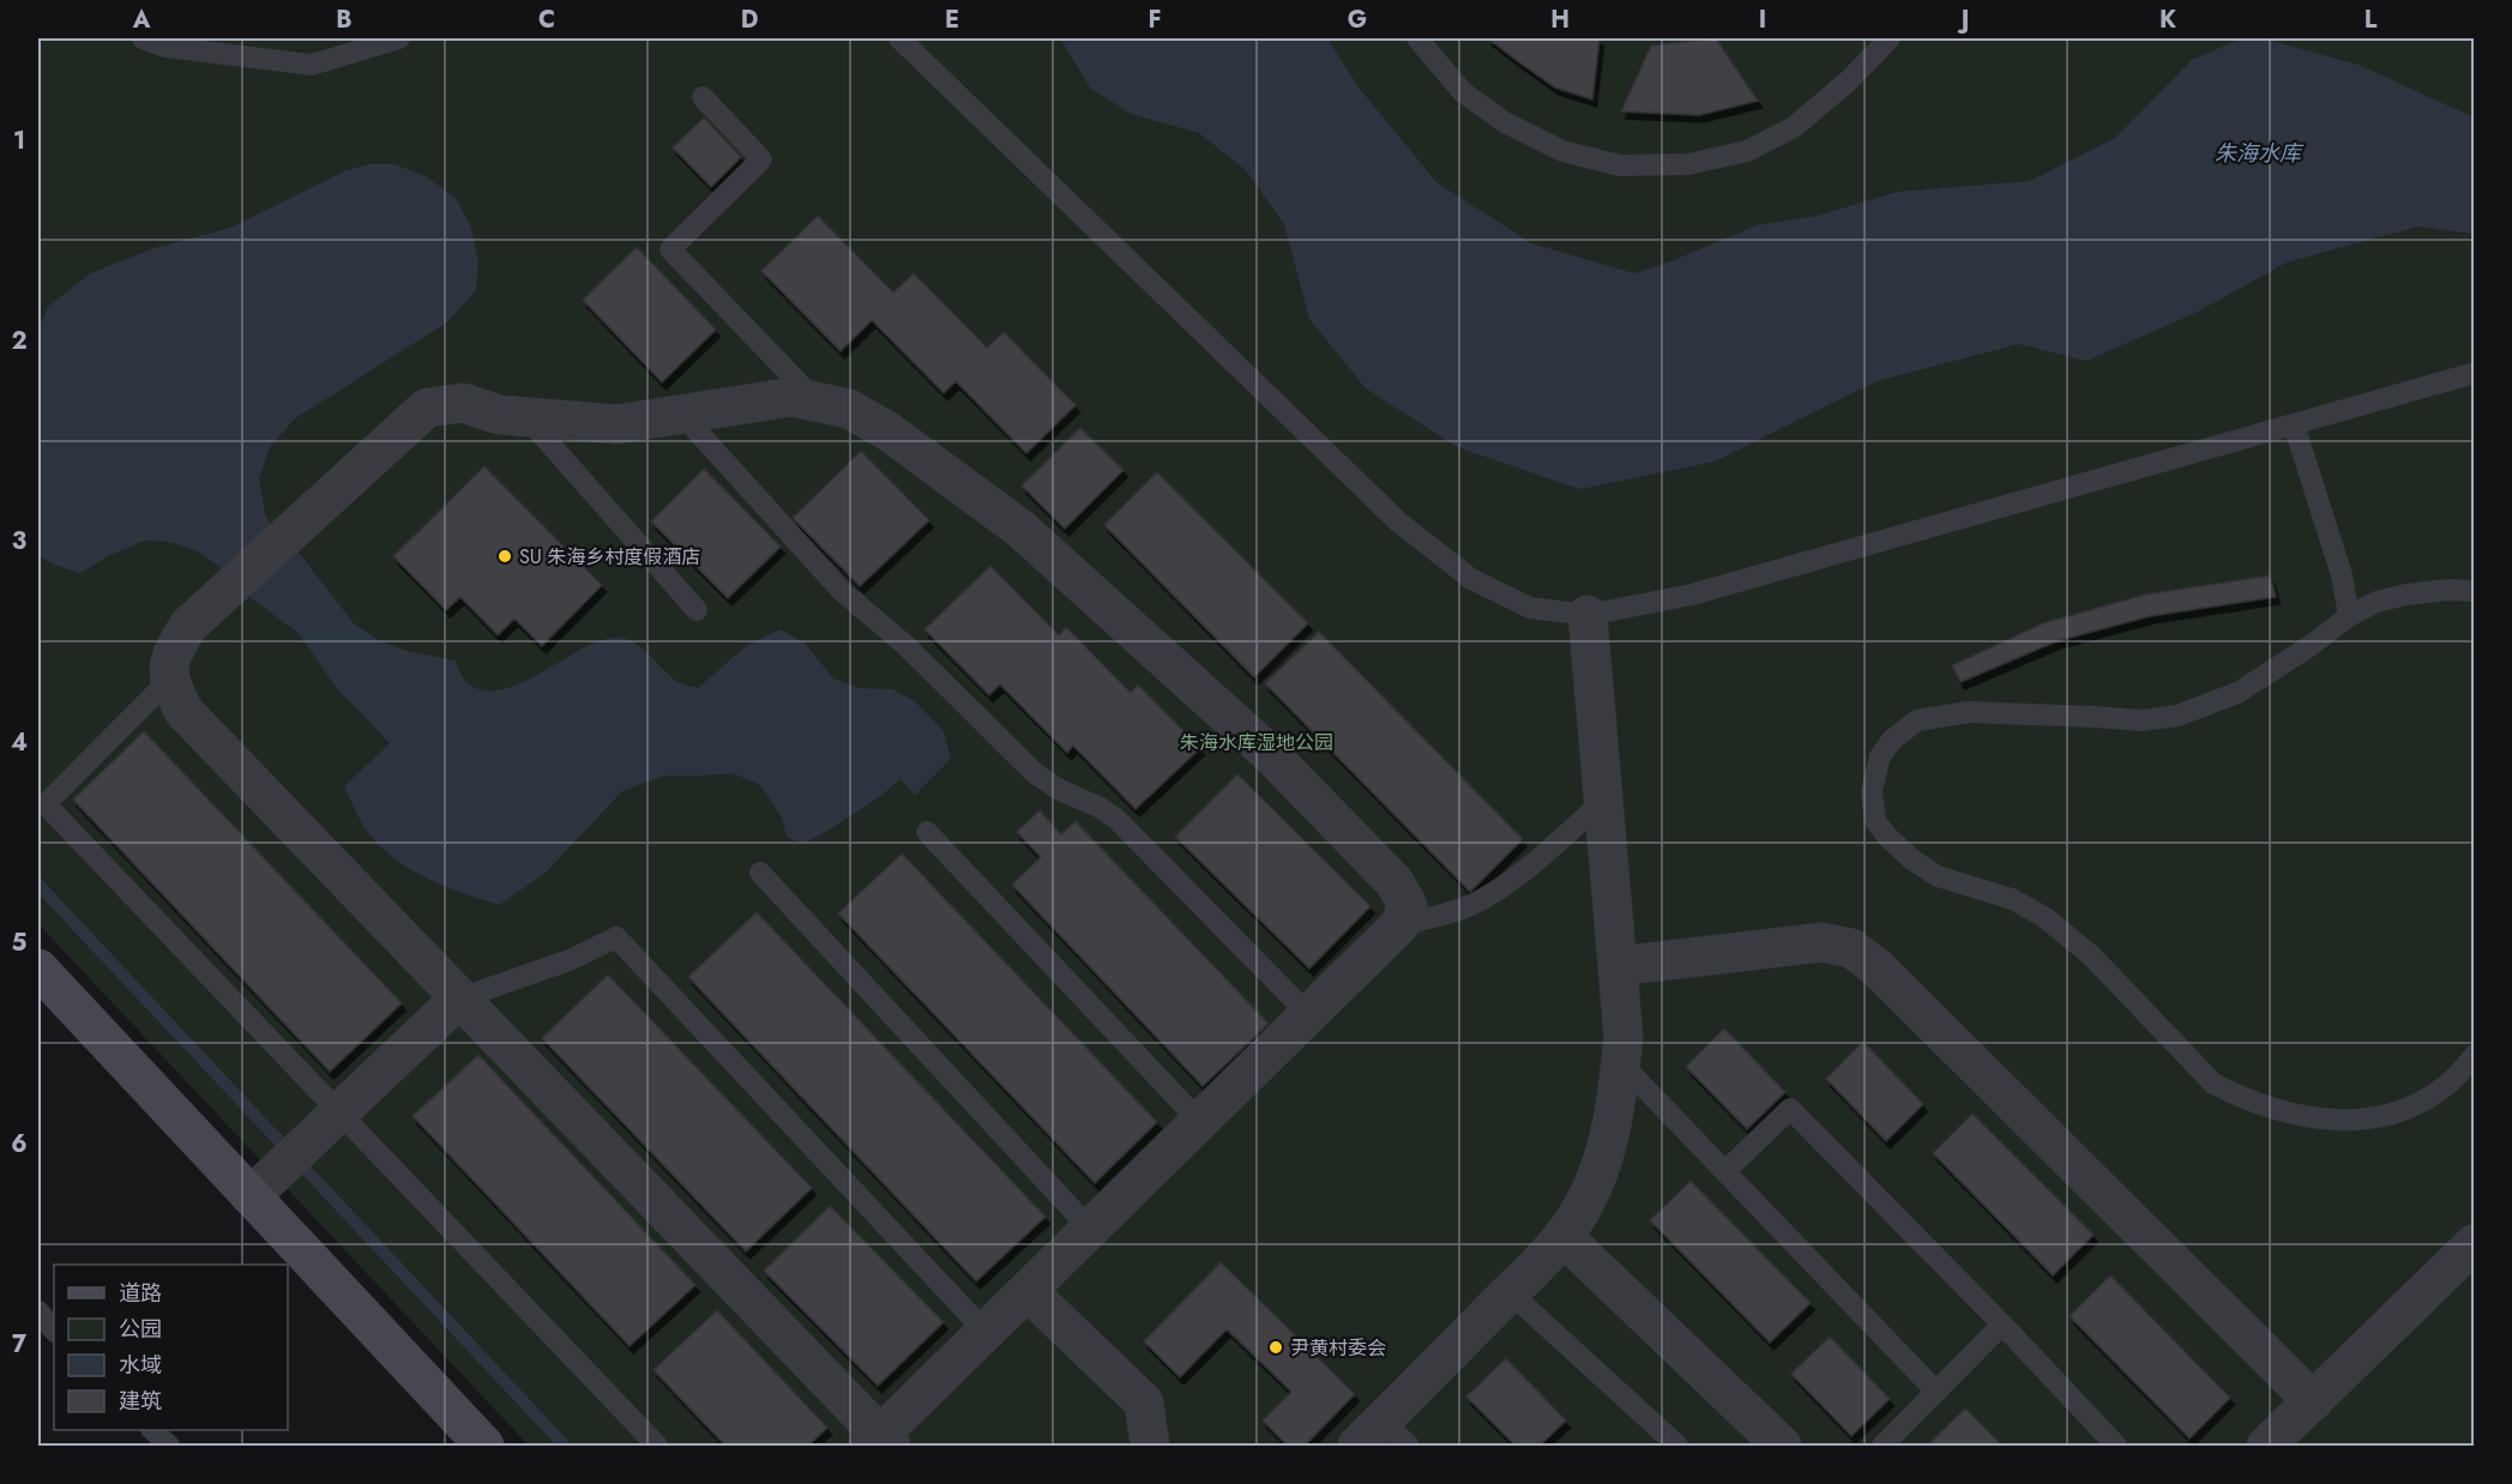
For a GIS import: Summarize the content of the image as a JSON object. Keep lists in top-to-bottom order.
{
  "water": ["朱海水库"],
  "parks": ["朱海水库湿地公园"],
  "places": ["SU 朱海乡村度假酒店", "尹黄村委会"],
  "legend": [
    "道路",
    "公园",
    "水域",
    "建筑"
  ],
  "grid": {
    "columns": [
      "A",
      "B",
      "C",
      "D",
      "E",
      "F",
      "G",
      "H",
      "I",
      "J",
      "K",
      "L"
    ],
    "rows": [
      "1",
      "2",
      "3",
      "4",
      "5",
      "6",
      "7"
    ]
  }
}
